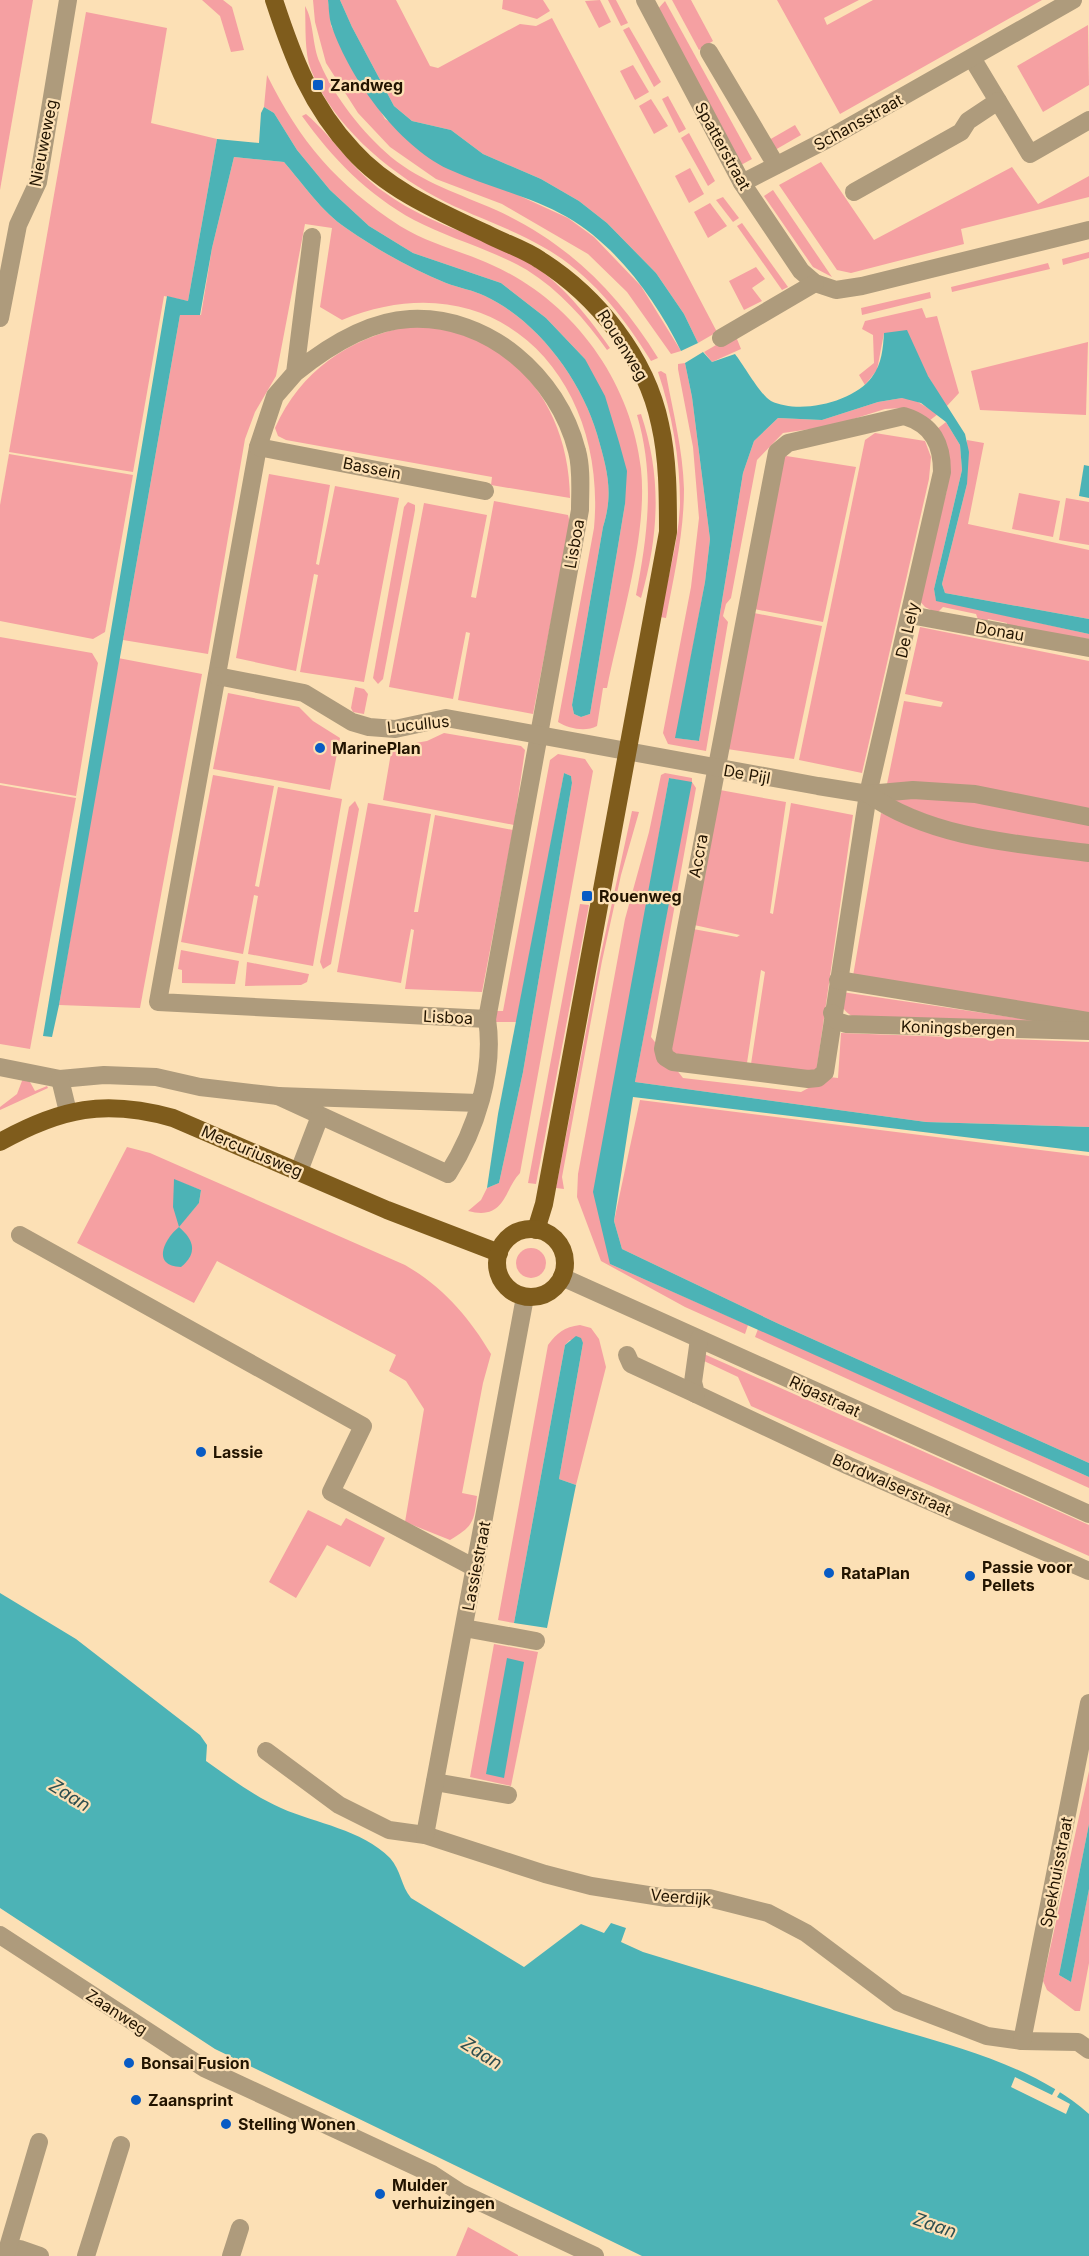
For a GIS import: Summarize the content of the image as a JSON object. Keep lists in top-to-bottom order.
{
  "streets": {
    "main road": ["Rouenweg", "Mercuriusweg"],
    "street": [
      "Schansstraat",
      "Nieuweweg",
      "Spatterstraat",
      "Bassein",
      "Lisboa",
      "De Lely",
      "Donau",
      "Lucullus",
      "De Pijl",
      "Accra",
      "Koningsbergen",
      "Rigastraat",
      "Bordwalserstraat",
      "Lassiestraat",
      "Spekhuisstraat",
      "Veerdijk",
      "Zaanweg"
    ]
  },
  "crossings": [
    ["Schansstraat", "Spatterstraat"],
    ["Rouenweg", "Lucullus"],
    ["Rouenweg", "De Pijl"],
    ["Rouenweg", "Mercuriusweg"],
    ["Rouenweg", "Rigastraat"],
    ["Rouenweg", "Lassiestraat"],
    ["Bassein", "Lisboa"],
    ["Lisboa", "Lucullus"],
    ["De Lely", "Donau"],
    ["De Lely", "De Pijl"],
    ["De Lely", "Accra"],
    ["De Lely", "Koningsbergen"],
    ["Lucullus", "De Pijl"],
    ["De Pijl", "Accra"],
    ["Accra", "Koningsbergen"],
    ["Mercuriusweg", "Rigastraat"],
    ["Mercuriusweg", "Lassiestraat"],
    ["Rigastraat", "Lassiestraat"],
    ["Lassiestraat", "Veerdijk"],
    ["Spekhuisstraat", "Veerdijk"]
  ],
  "water": ["Zaan"],
  "places": {
    "transit": ["Zandweg", "Rouenweg"],
    "other": [
      "MarinePlan",
      "Lassie",
      "RataPlan",
      "Passie voor Pellets",
      "Bonsai Fusion",
      "Zaansprint",
      "Stelling Wonen",
      "Mulder verhuizingen"
    ]
  }
}
